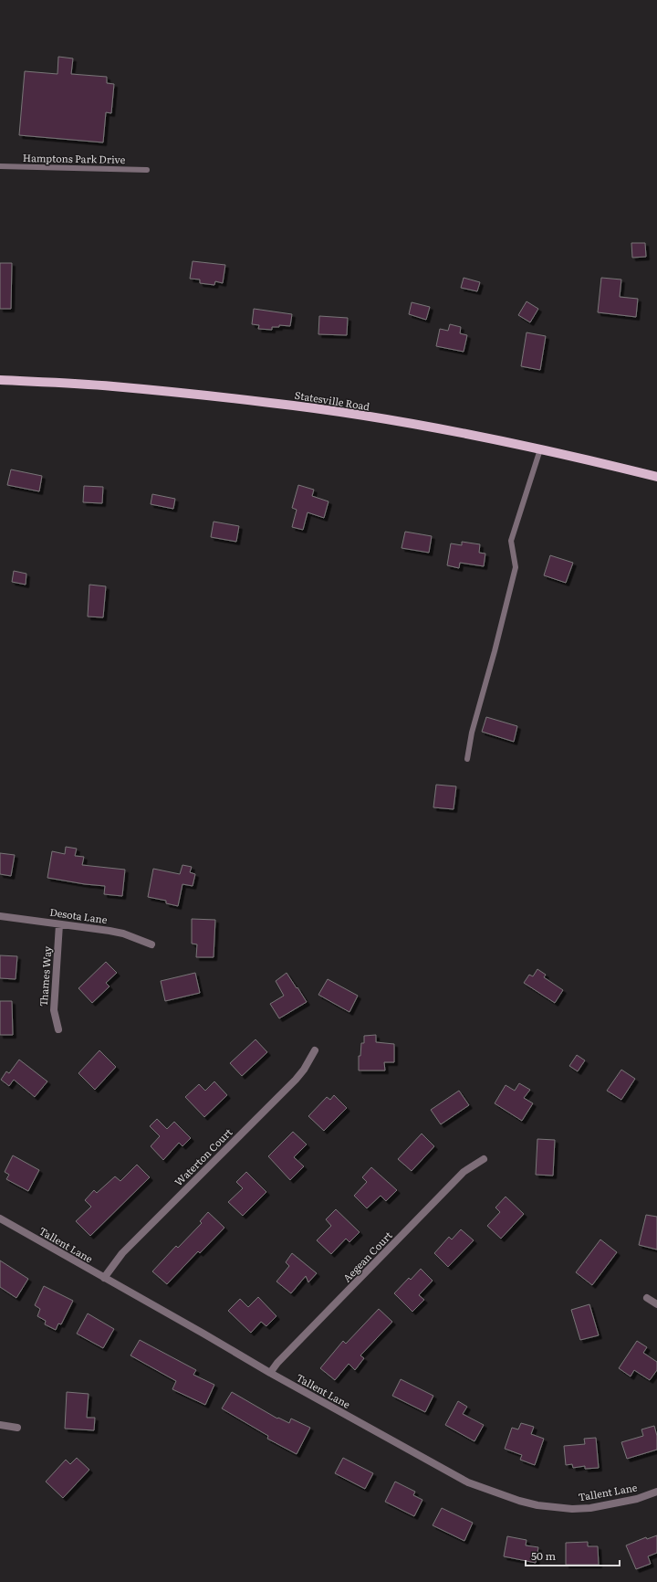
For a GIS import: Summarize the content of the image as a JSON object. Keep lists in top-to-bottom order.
{
  "streets": {
    "main road": ["Statesville Road"],
    "street": [
      "Desota Lane",
      "Thames Way",
      "Waterton Court",
      "Tallent Lane",
      "Aegean Court"
    ],
    "lane": ["Hamptons Park Drive"]
  },
  "crossings": [
    ["Desota Lane", "Thames Way"],
    ["Waterton Court", "Tallent Lane"],
    ["Tallent Lane", "Aegean Court"]
  ],
  "scale_bar": "50 m"
}
